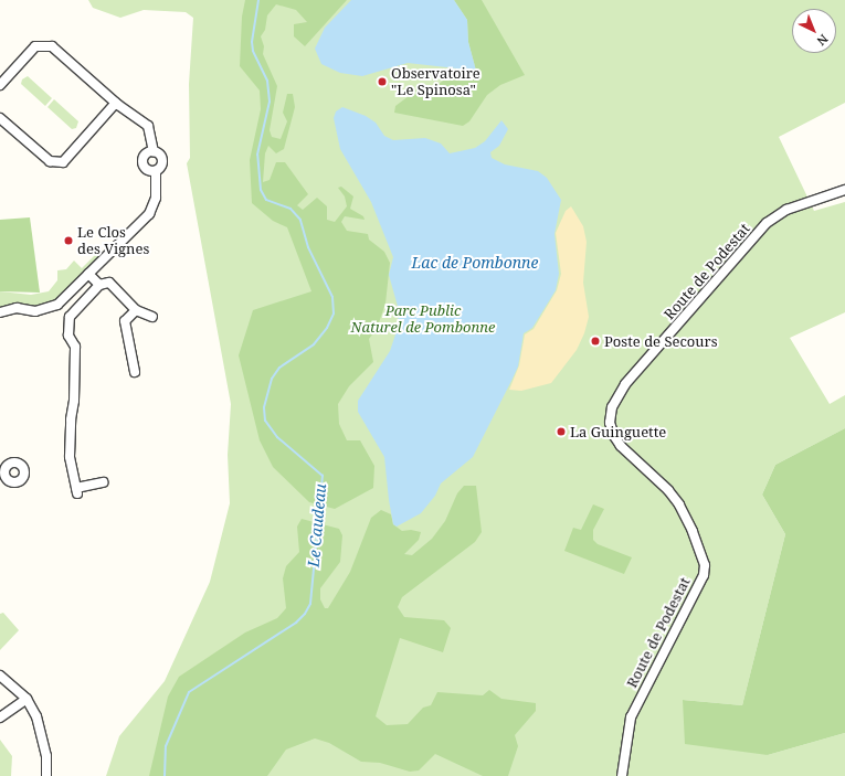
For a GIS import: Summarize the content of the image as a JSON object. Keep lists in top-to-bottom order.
{
  "streets": {
    "street": ["Route de Podestat"]
  },
  "water": ["Lac de Pombonne", "Le Caudeau"],
  "parks": ["Parc Public Naturel de Pombonne"],
  "places": [
    "Observatoire \"Le Spinosa\"",
    "Le Clos des Vignes",
    "Poste de Secours",
    "La Guinguette"
  ],
  "north": "bottom right"
}
